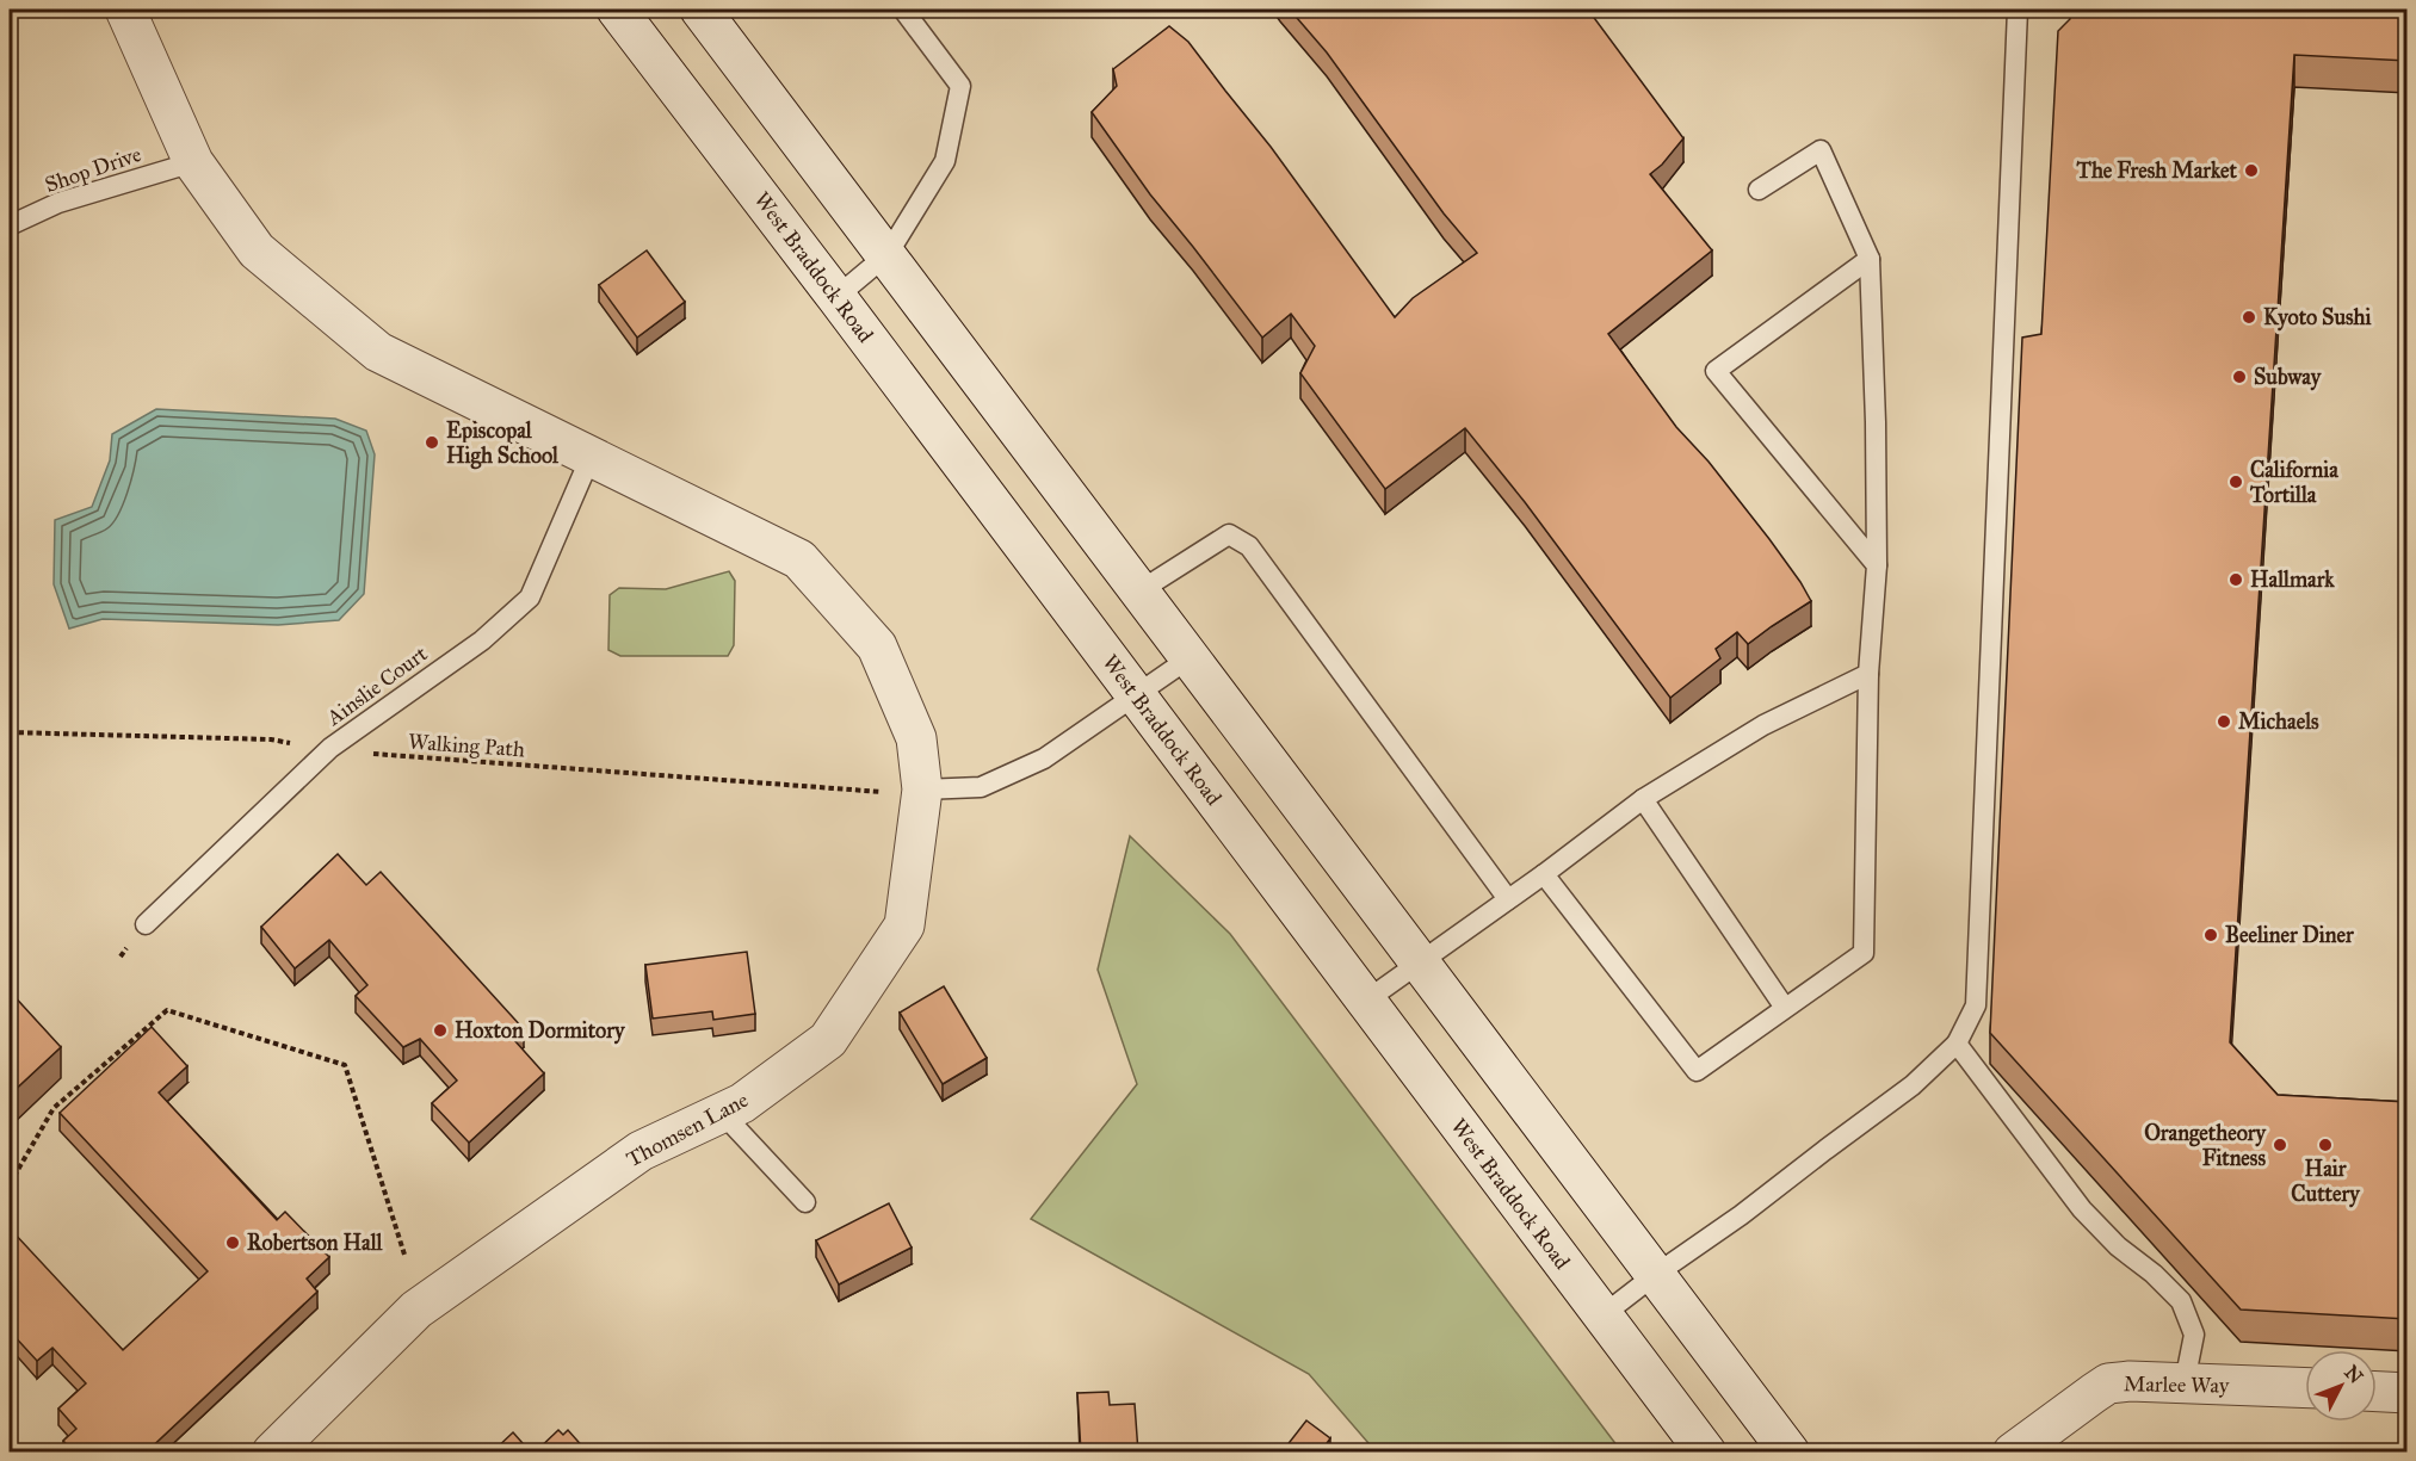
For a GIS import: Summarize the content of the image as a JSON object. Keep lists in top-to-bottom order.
{
  "streets": {
    "main road": ["West Braddock Road", "Thomsen Lane", "Marlee Way"],
    "lane": ["Shop Drive", "Ainslie Court"],
    "path": ["Walking Path"]
  },
  "crossings": [
    ["Shop Drive", "Thomsen Lane"],
    ["Ainslie Court", "Walking Path"],
    ["Ainslie Court", "Thomsen Lane"],
    ["Walking Path", "Thomsen Lane"]
  ],
  "places": [
    "The Fresh Market",
    "Kyoto Sushi",
    "Subway",
    "Episcopal High School",
    "California Tortilla",
    "Hallmark",
    "Michaels",
    "Beeliner Diner",
    "Hoxton Dormitory",
    "Orangetheory Fitness",
    "Hair Cuttery",
    "Robertson Hall"
  ],
  "north": "top right"
}
